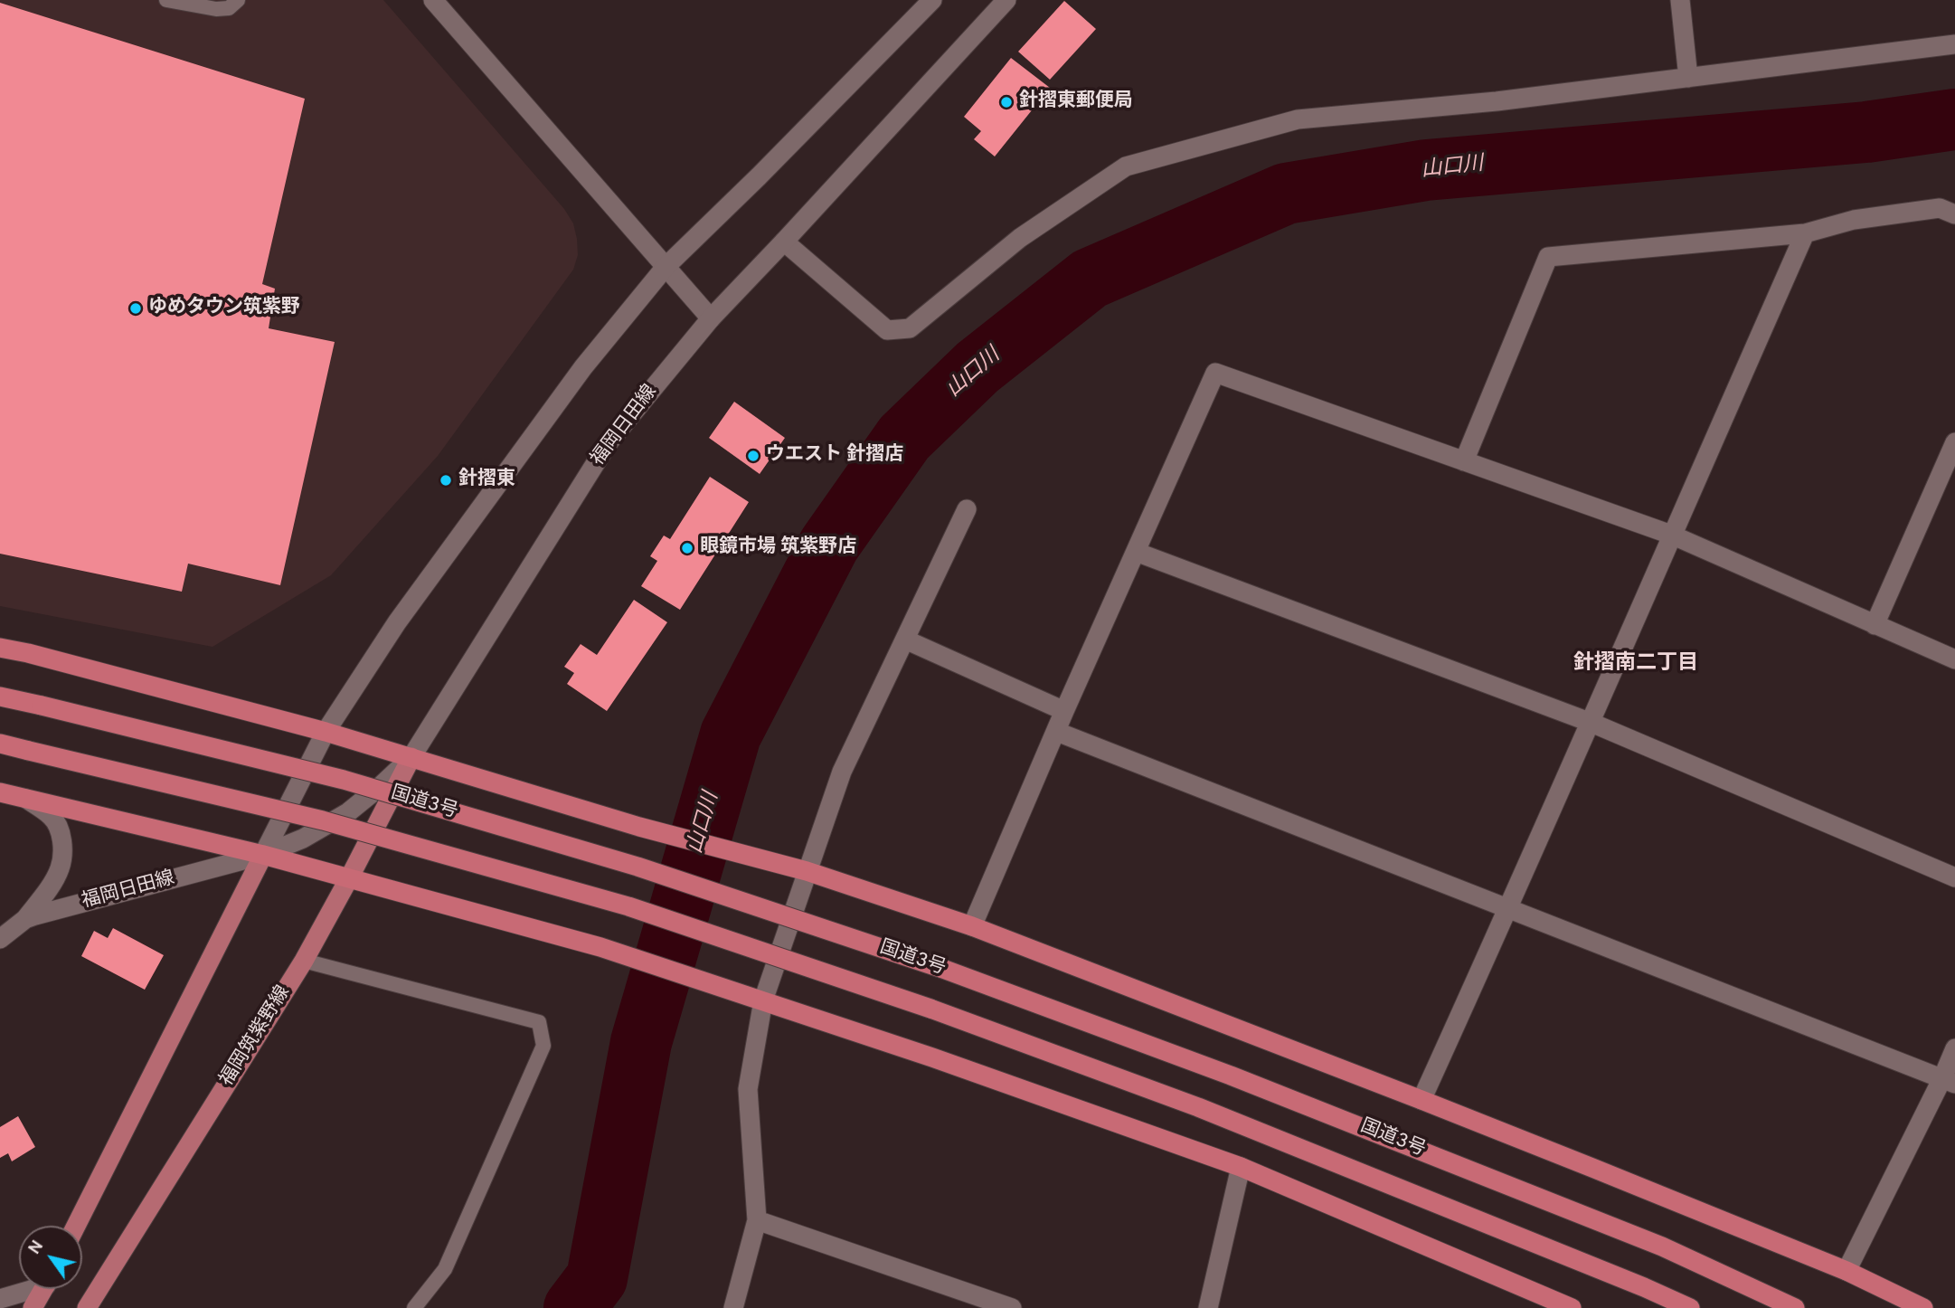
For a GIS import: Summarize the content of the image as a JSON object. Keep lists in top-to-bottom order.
{
  "streets": {
    "highway": ["国道3号"],
    "main road": ["福岡筑紫野線"],
    "street": ["福岡日田線"]
  },
  "crossings": [
    ["福岡日田線", "福岡筑紫野線"]
  ],
  "districts": ["針摺南二丁目"],
  "water": ["山口川"],
  "places": [
    "針摺東郵便局",
    "ゆめタウン筑紫野",
    "ウエスト 針摺店",
    "針摺東",
    "眼鏡市場 筑紫野店"
  ],
  "north": "top left"
}
